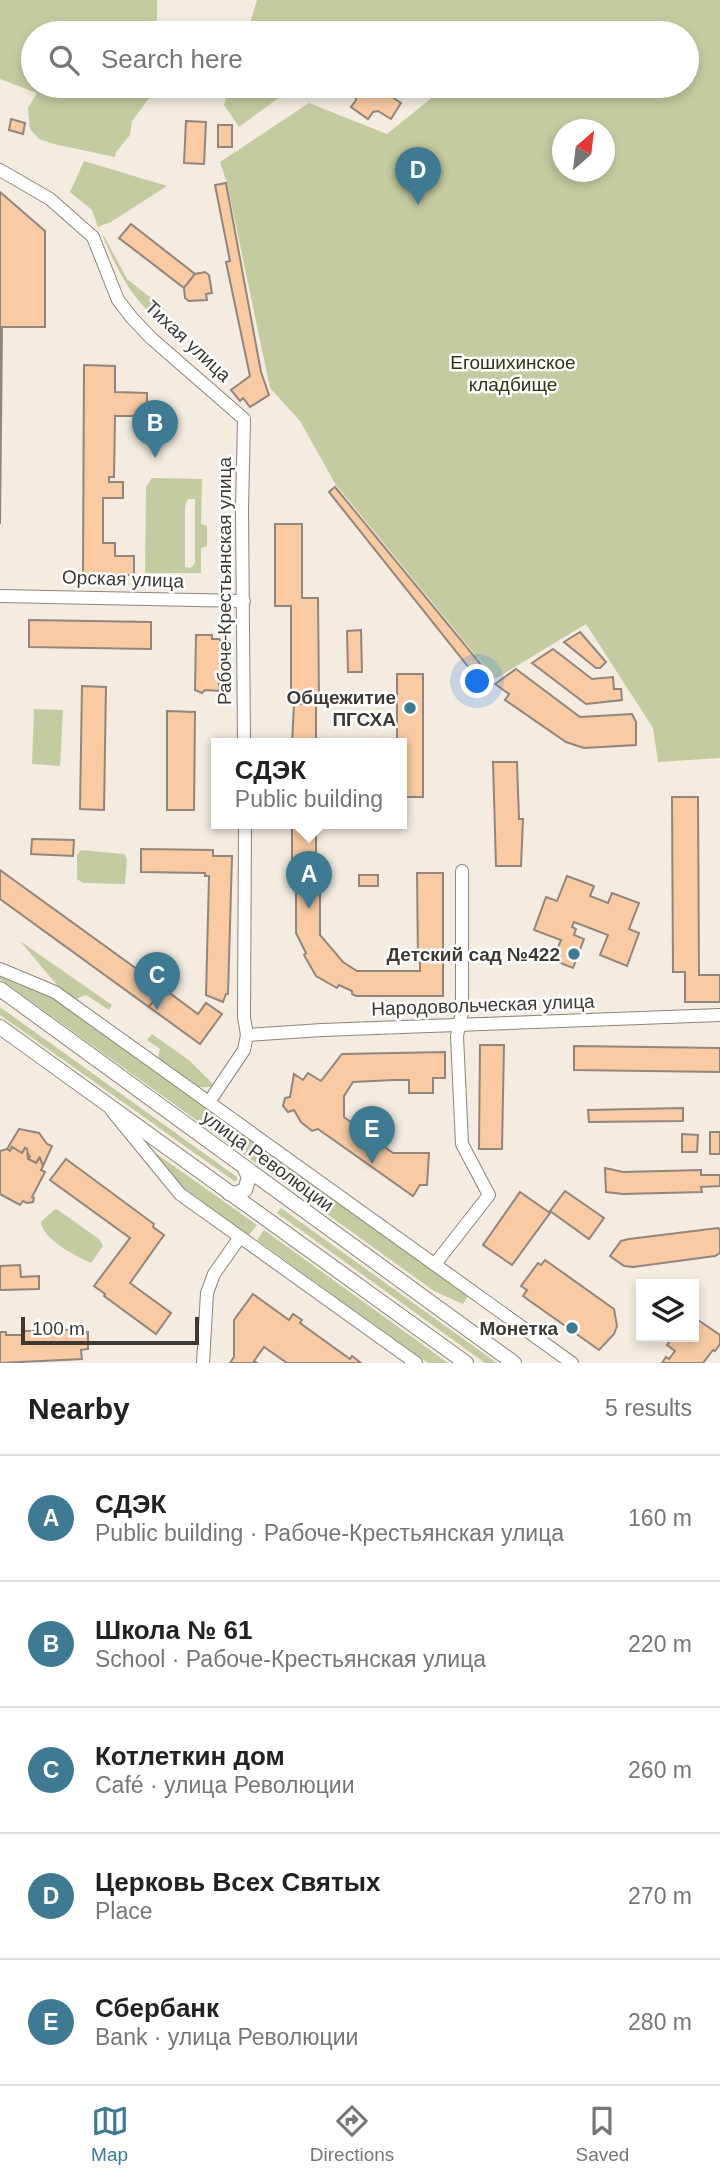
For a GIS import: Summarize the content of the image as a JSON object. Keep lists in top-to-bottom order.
{
  "streets": {
    "main road": ["улица Революции"],
    "street": [
      "Тихая улица",
      "Орская улица",
      "Рабоче-Крестьянская улица",
      "Народовольческая улица"
    ]
  },
  "crossings": [
    ["Тихая улица", "Рабоче-Крестьянская улица"],
    ["Орская улица", "Рабоче-Крестьянская улица"]
  ],
  "parks": ["Егошихинское кладбище"],
  "places": ["Общежитие ПГСХА", "Детский сад №422", "Монетка"],
  "scale_bar": "100 m",
  "north": "top right",
  "page": {
    "search": "Search here",
    "pins": [
      "D",
      "B",
      "A",
      "C",
      "E"
    ],
    "popup": ["СДЭК", "Public building"],
    "scale": "100 m",
    "heading": ["Nearby", "5 results"],
    "list": [
      {
        "mark": "A",
        "name": "СДЭК",
        "note": "Public building · Рабоче-Крестьянская улица",
        "value": "160 m"
      },
      {
        "mark": "B",
        "name": "Школа № 61",
        "note": "School · Рабоче-Крестьянская улица",
        "value": "220 m"
      },
      {
        "mark": "C",
        "name": "Котлеткин дом",
        "note": "Café · улица Революции",
        "value": "260 m"
      },
      {
        "mark": "D",
        "name": "Церковь Всех Святых",
        "note": "Place",
        "value": "270 m"
      },
      {
        "mark": "E",
        "name": "Сбербанк",
        "note": "Bank · улица Революции",
        "value": "280 m"
      }
    ],
    "nav": ["Map", "Directions", "Saved"]
  }
}
